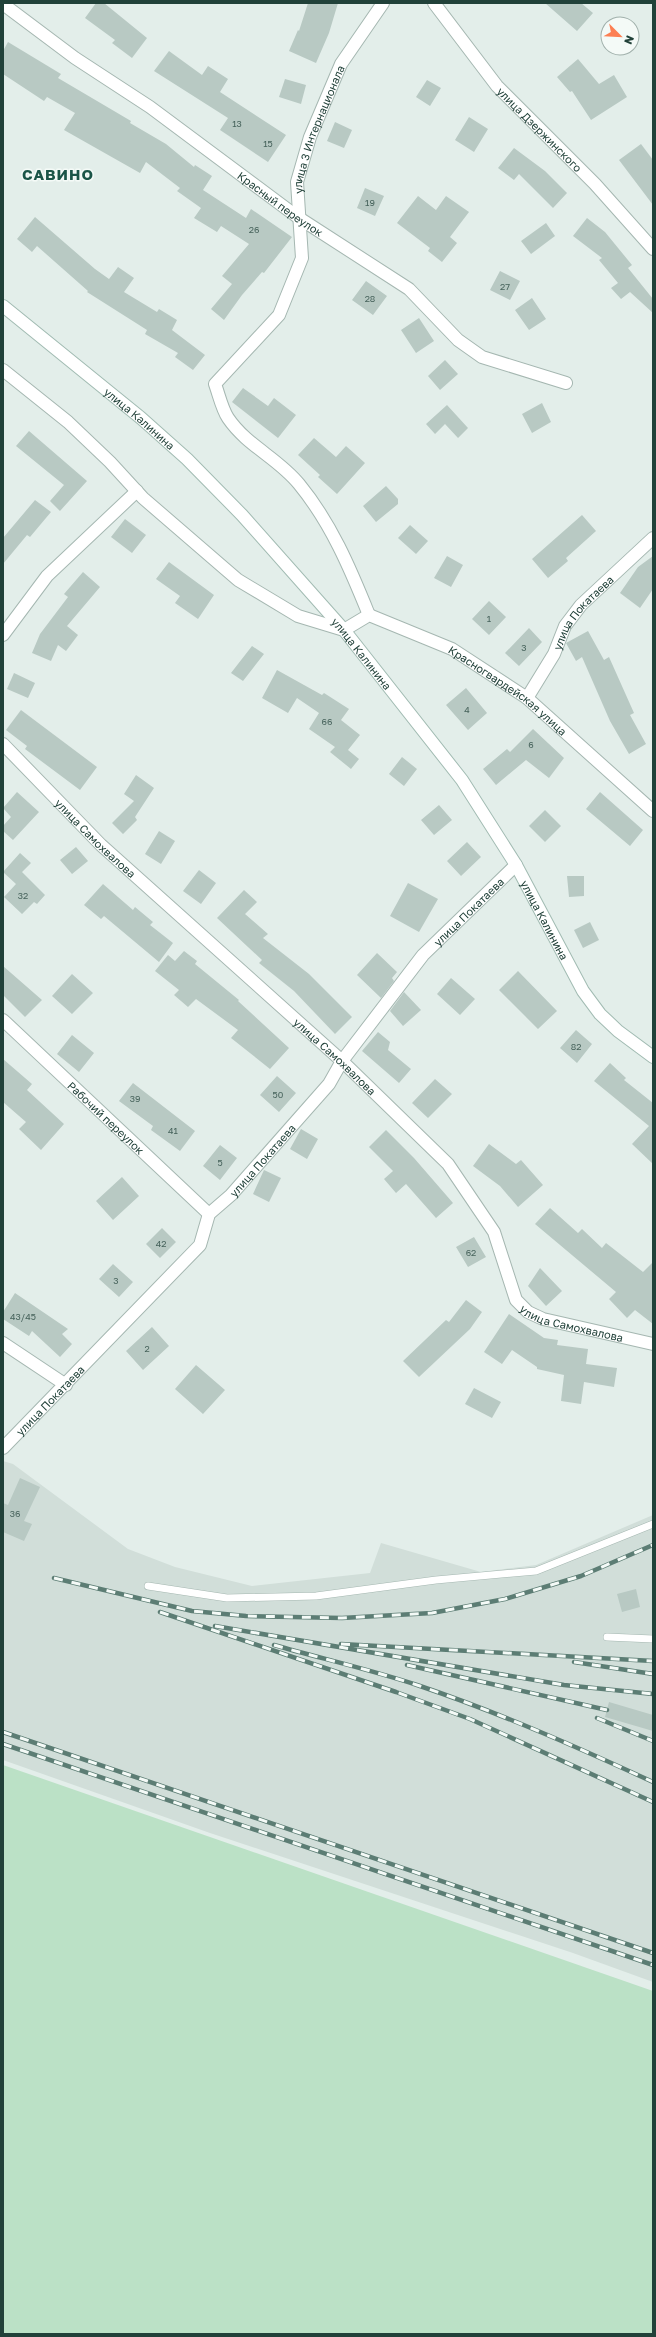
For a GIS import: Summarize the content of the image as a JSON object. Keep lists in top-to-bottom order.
{
  "streets": {
    "street": [
      "улица Дзержинского",
      "улица 3 Интернационала",
      "Красный переулок",
      "улица Калинина",
      "улица Покатаева",
      "Красногвардейская улица",
      "улица Самохвалова",
      "Рабочий переулок"
    ]
  },
  "crossings": [
    ["улица 3 Интернационала", "Красный переулок"],
    ["улица 3 Интернационала", "Красногвардейская улица"],
    ["улица Калинина", "улица Покатаева"],
    ["улица Покатаева", "Красногвардейская улица"],
    ["улица Покатаева", "улица Самохвалова"],
    ["улица Покатаева", "Рабочий переулок"]
  ],
  "districts": ["САВИНО"],
  "house_numbers": [
    "13",
    "15",
    "19",
    "26",
    "27",
    "28",
    "1",
    "3",
    "4",
    "66",
    "6",
    "32",
    "82",
    "50",
    "39",
    "41",
    "5",
    "42",
    "62",
    "3",
    "43/45",
    "2",
    "36"
  ],
  "north": "bottom right"
}
